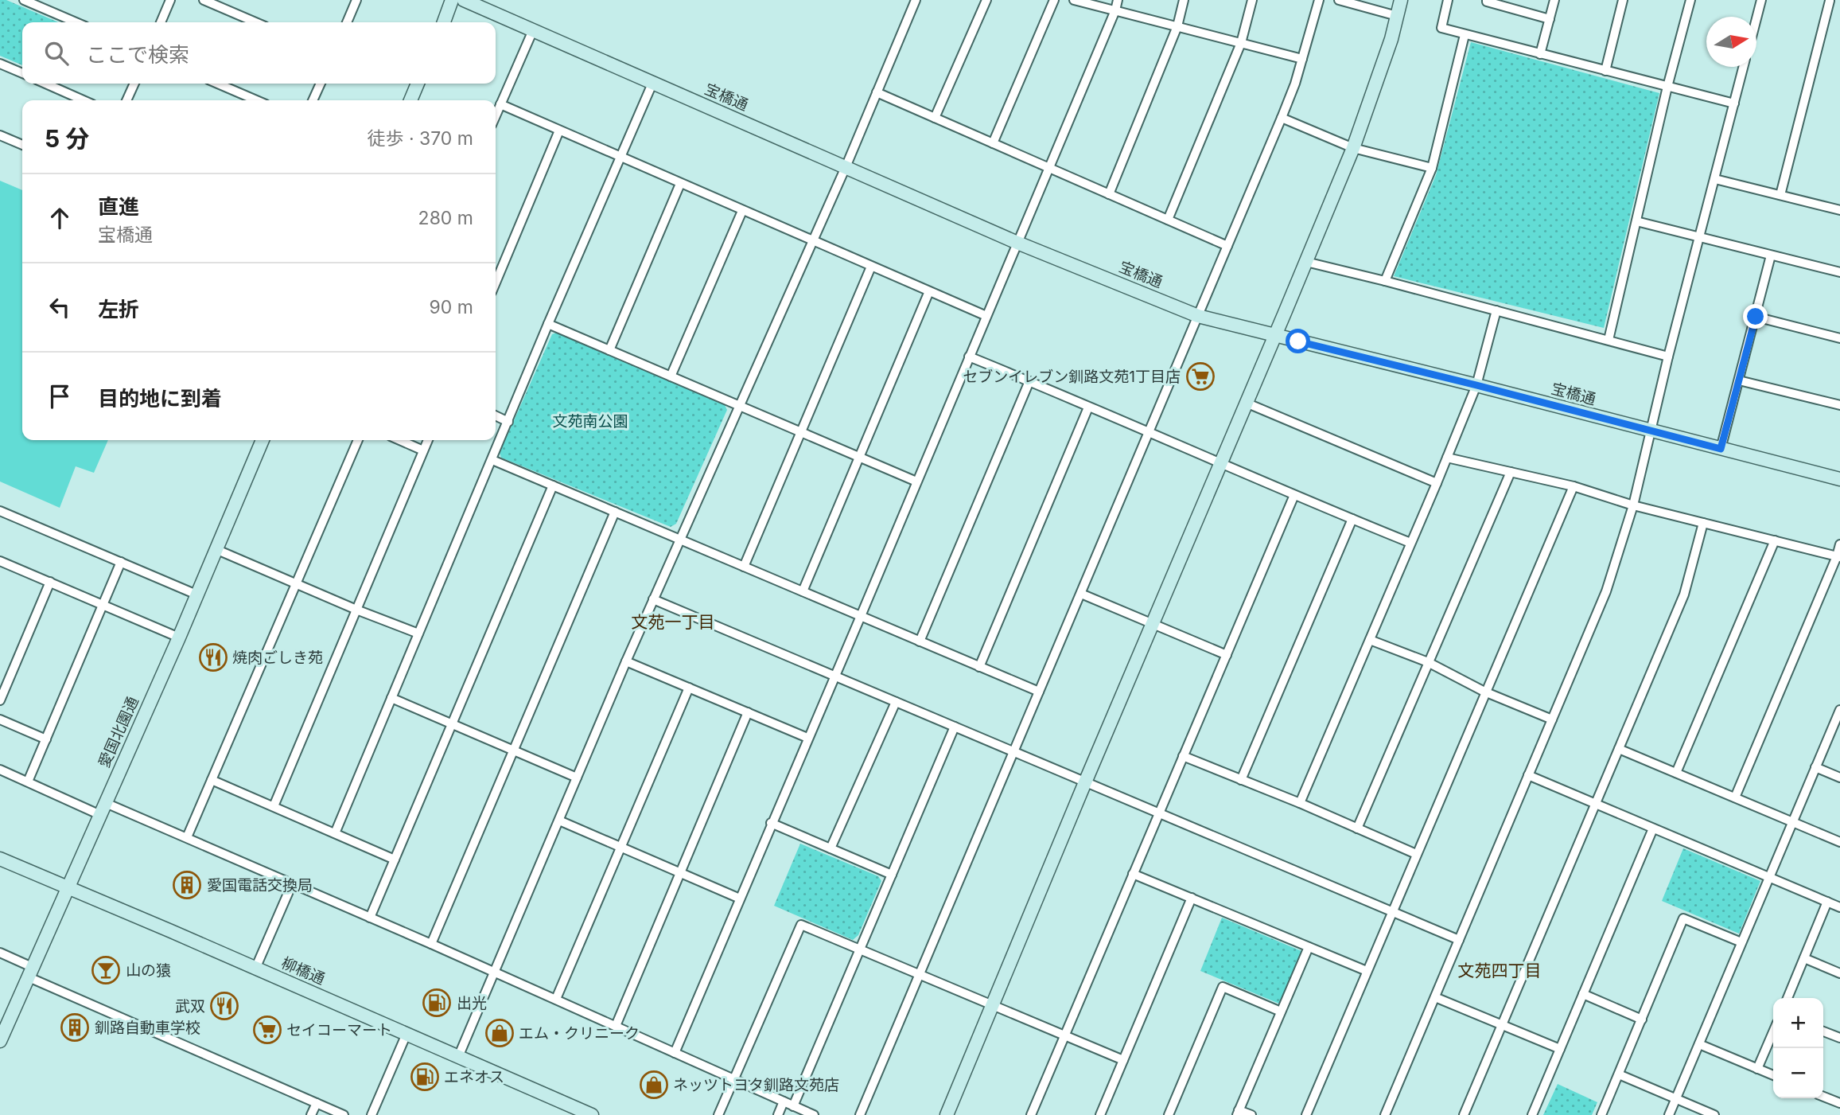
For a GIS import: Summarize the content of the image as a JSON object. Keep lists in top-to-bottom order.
{
  "streets": {
    "street": ["宝橋通", "愛国北園通", "柳橋通"]
  },
  "crossings": [
    ["愛国北園通", "柳橋通"]
  ],
  "districts": ["文苑一丁目", "文苑四丁目"],
  "parks": ["文苑南公園"],
  "places": {
    "supermarket": ["セブンイレブン釧路文苑1丁目店", "セイコーマート"],
    "restaurant": ["焼肉ごしき苑", "武双"],
    "building": ["愛国電話交換局", "釧路自動車学校"],
    "bar": ["山の猿"],
    "fuel station": ["出光", "エネオス"],
    "shop": ["エム・クリニーク", "ネッツトヨタ釧路文苑店"]
  },
  "north": "right",
  "page": {
    "search": "ここで検索",
    "heading": ["5 分", "徒歩 · 370 m"],
    "list": [
      ["直進", "宝橋通", "280 m"],
      ["左折", "90 m"],
      "目的地に到着"
    ],
    "map_buttons": ["+", "−"]
  }
}
